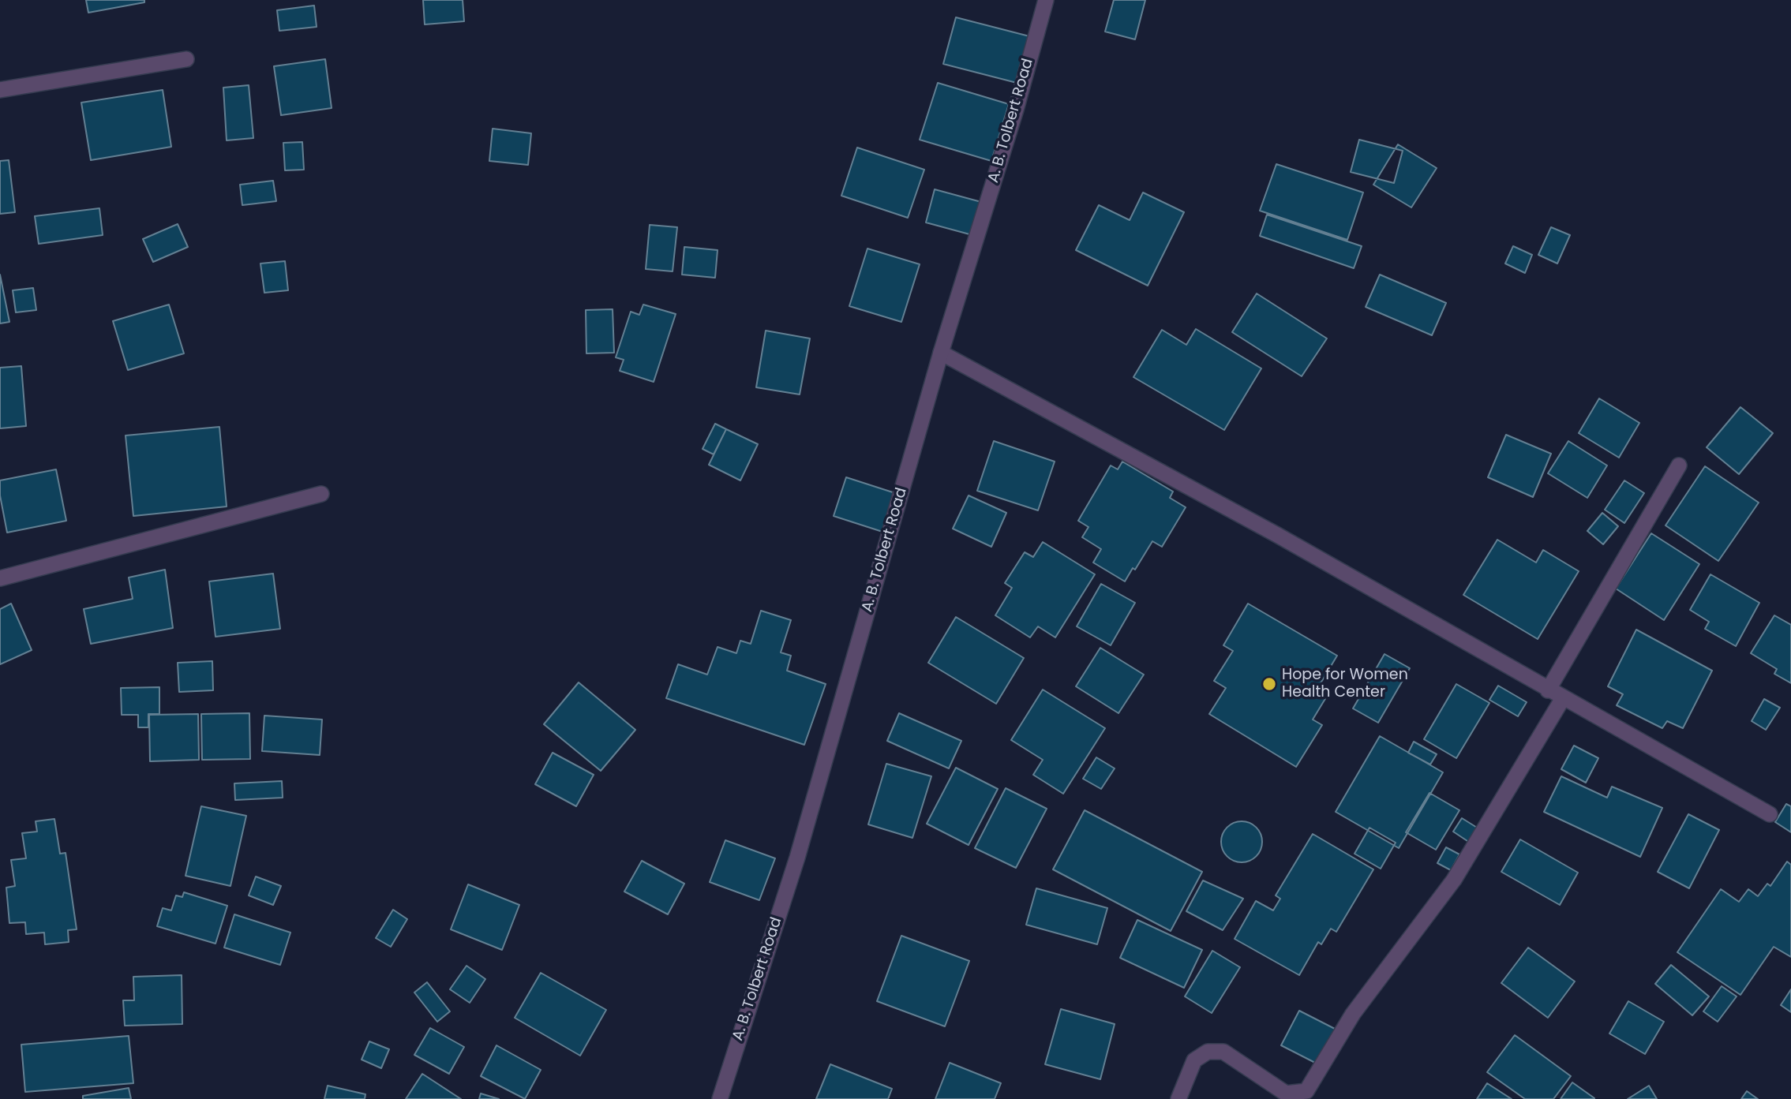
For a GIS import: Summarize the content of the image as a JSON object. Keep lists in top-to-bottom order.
{
  "streets": {
    "street": ["A. B. Tolbert Road"]
  },
  "places": ["Hope for Women Health Center"]
}
